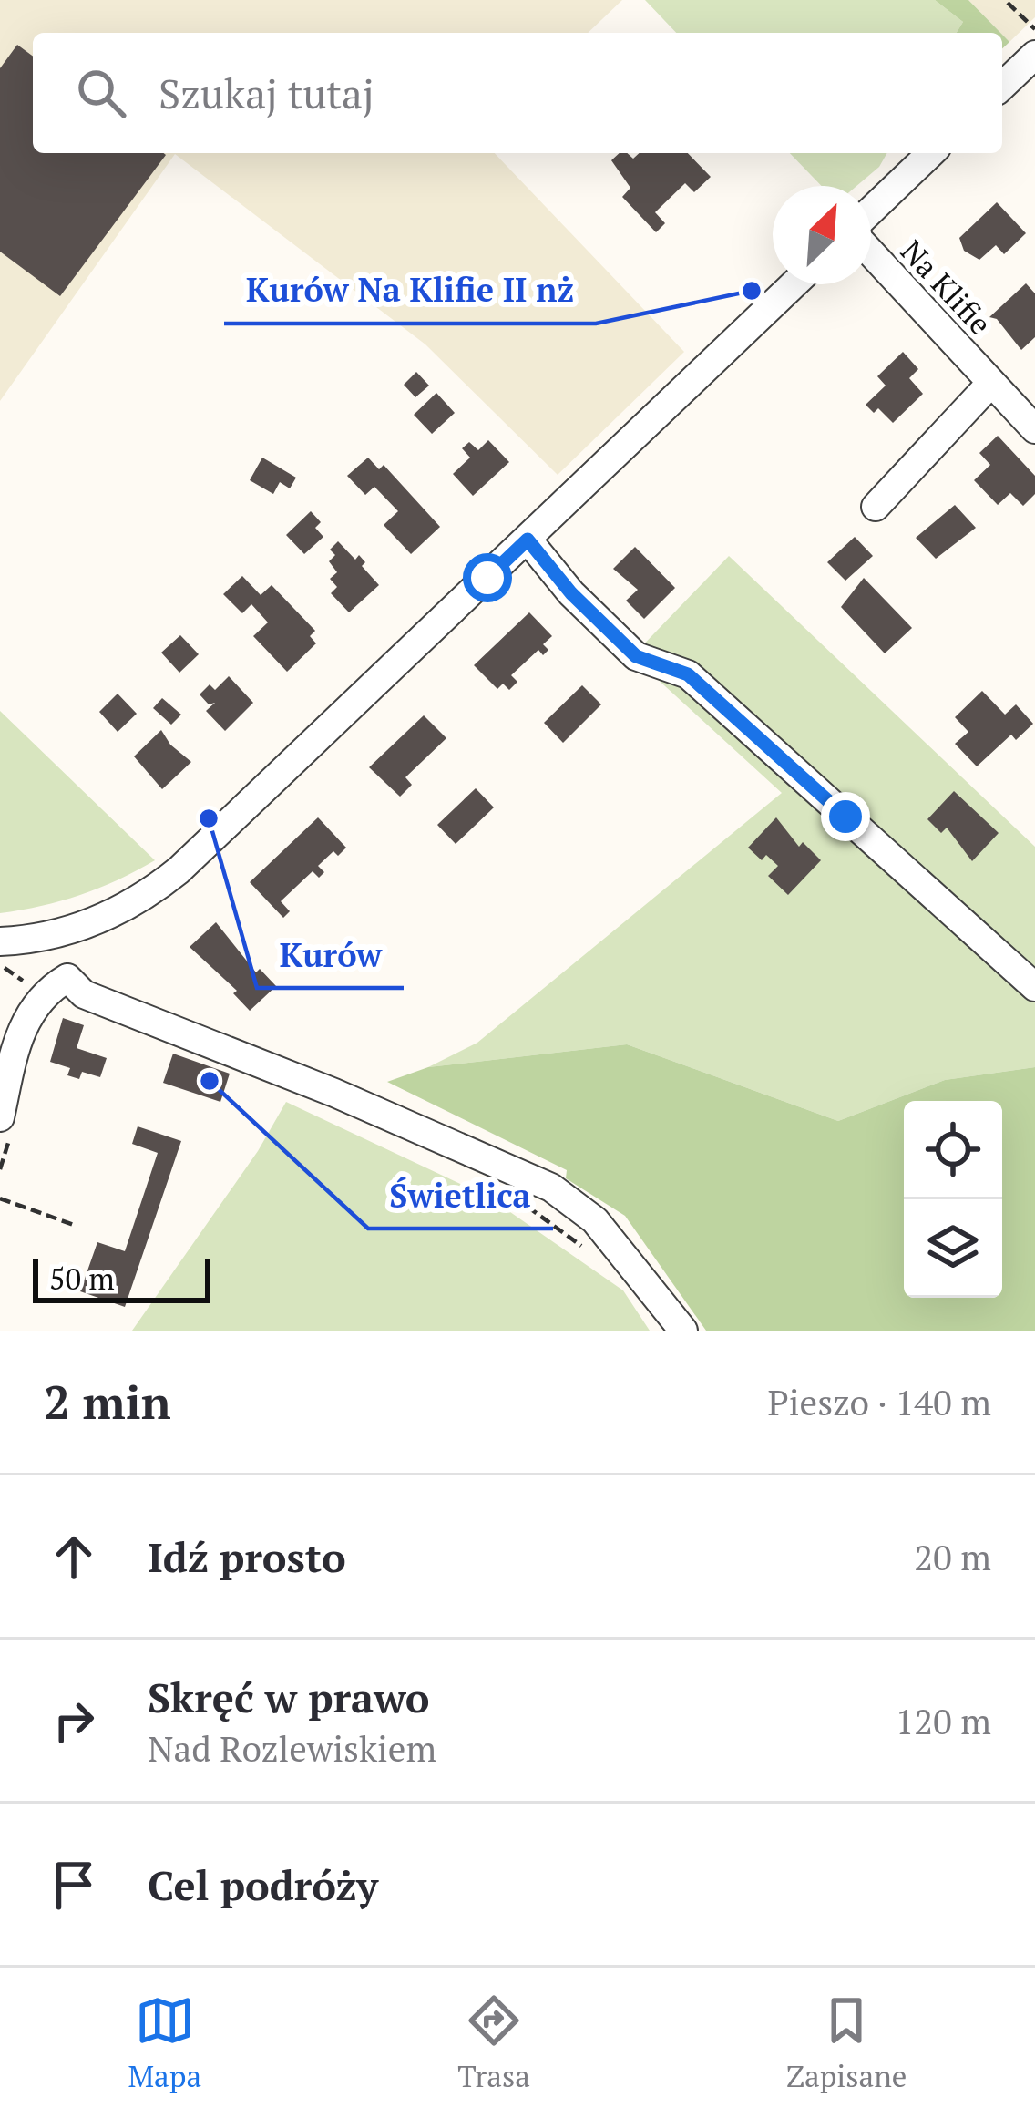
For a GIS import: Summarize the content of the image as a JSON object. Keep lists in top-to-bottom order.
{
  "streets": {
    "street": ["Na Klifie"]
  },
  "places": ["Kurów Na Klifie II nż", "Kurów", "Świetlica"],
  "scale_bar": "50 m",
  "north": "top right",
  "page": {
    "search": "Szukaj tutaj",
    "scale": "50 m",
    "heading": ["2 min", "Pieszo · 140 m"],
    "list": [
      ["Idź prosto", "20 m"],
      ["Skręć w prawo", "Nad Rozlewiskiem", "120 m"],
      "Cel podróży"
    ],
    "nav": ["Mapa", "Trasa", "Zapisane"]
  }
}
